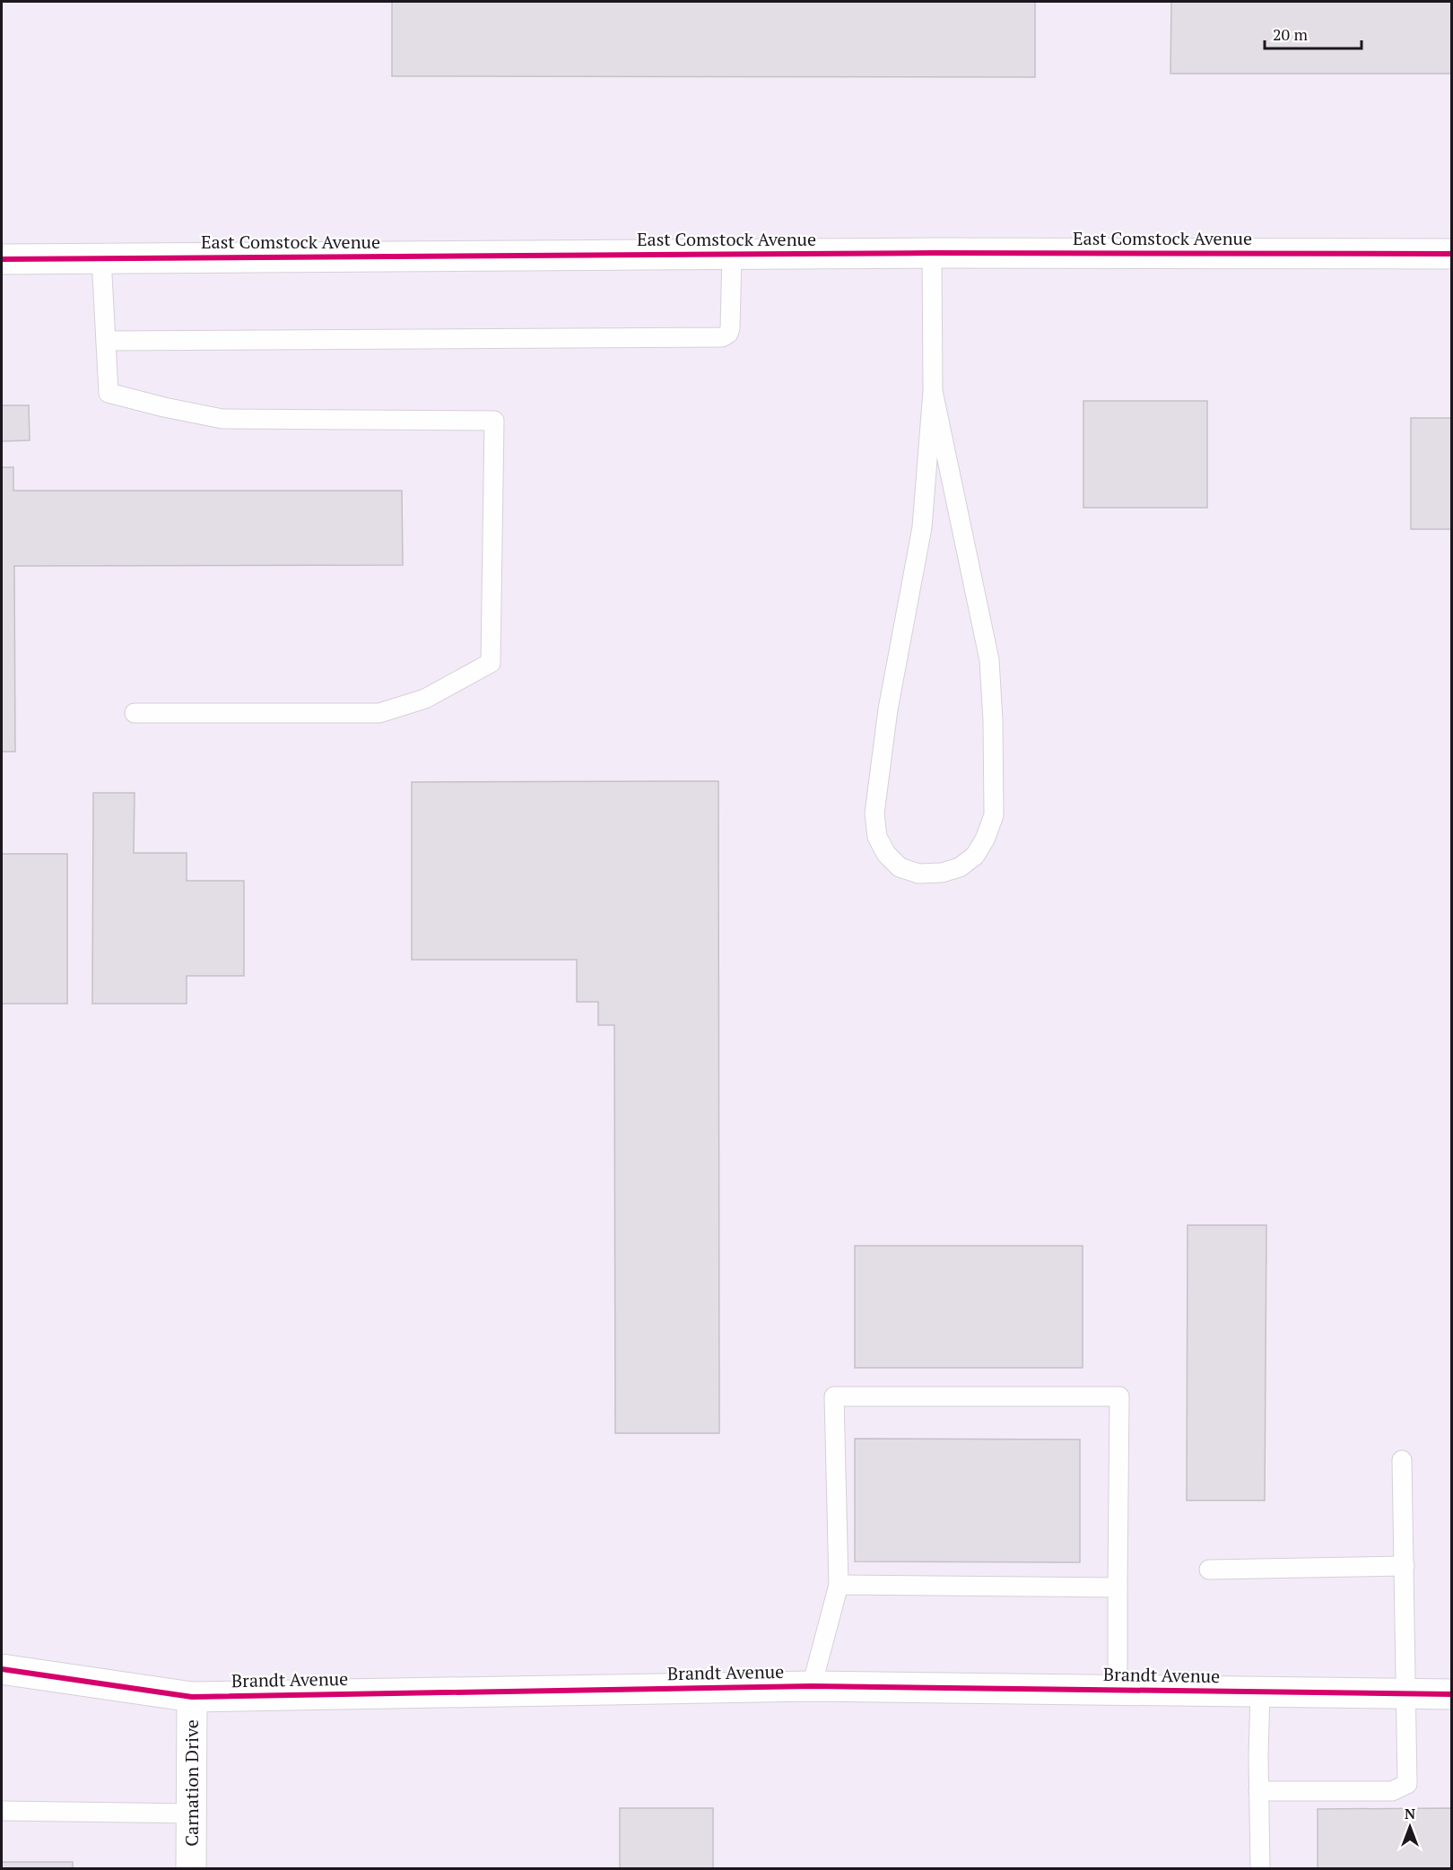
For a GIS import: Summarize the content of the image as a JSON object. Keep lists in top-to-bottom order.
{
  "streets": {
    "street": ["East Comstock Avenue", "Brandt Avenue", "Carnation Drive"]
  },
  "crossings": [
    ["Brandt Avenue", "Carnation Drive"]
  ],
  "scale_bar": "20 m",
  "north": "top"
}
